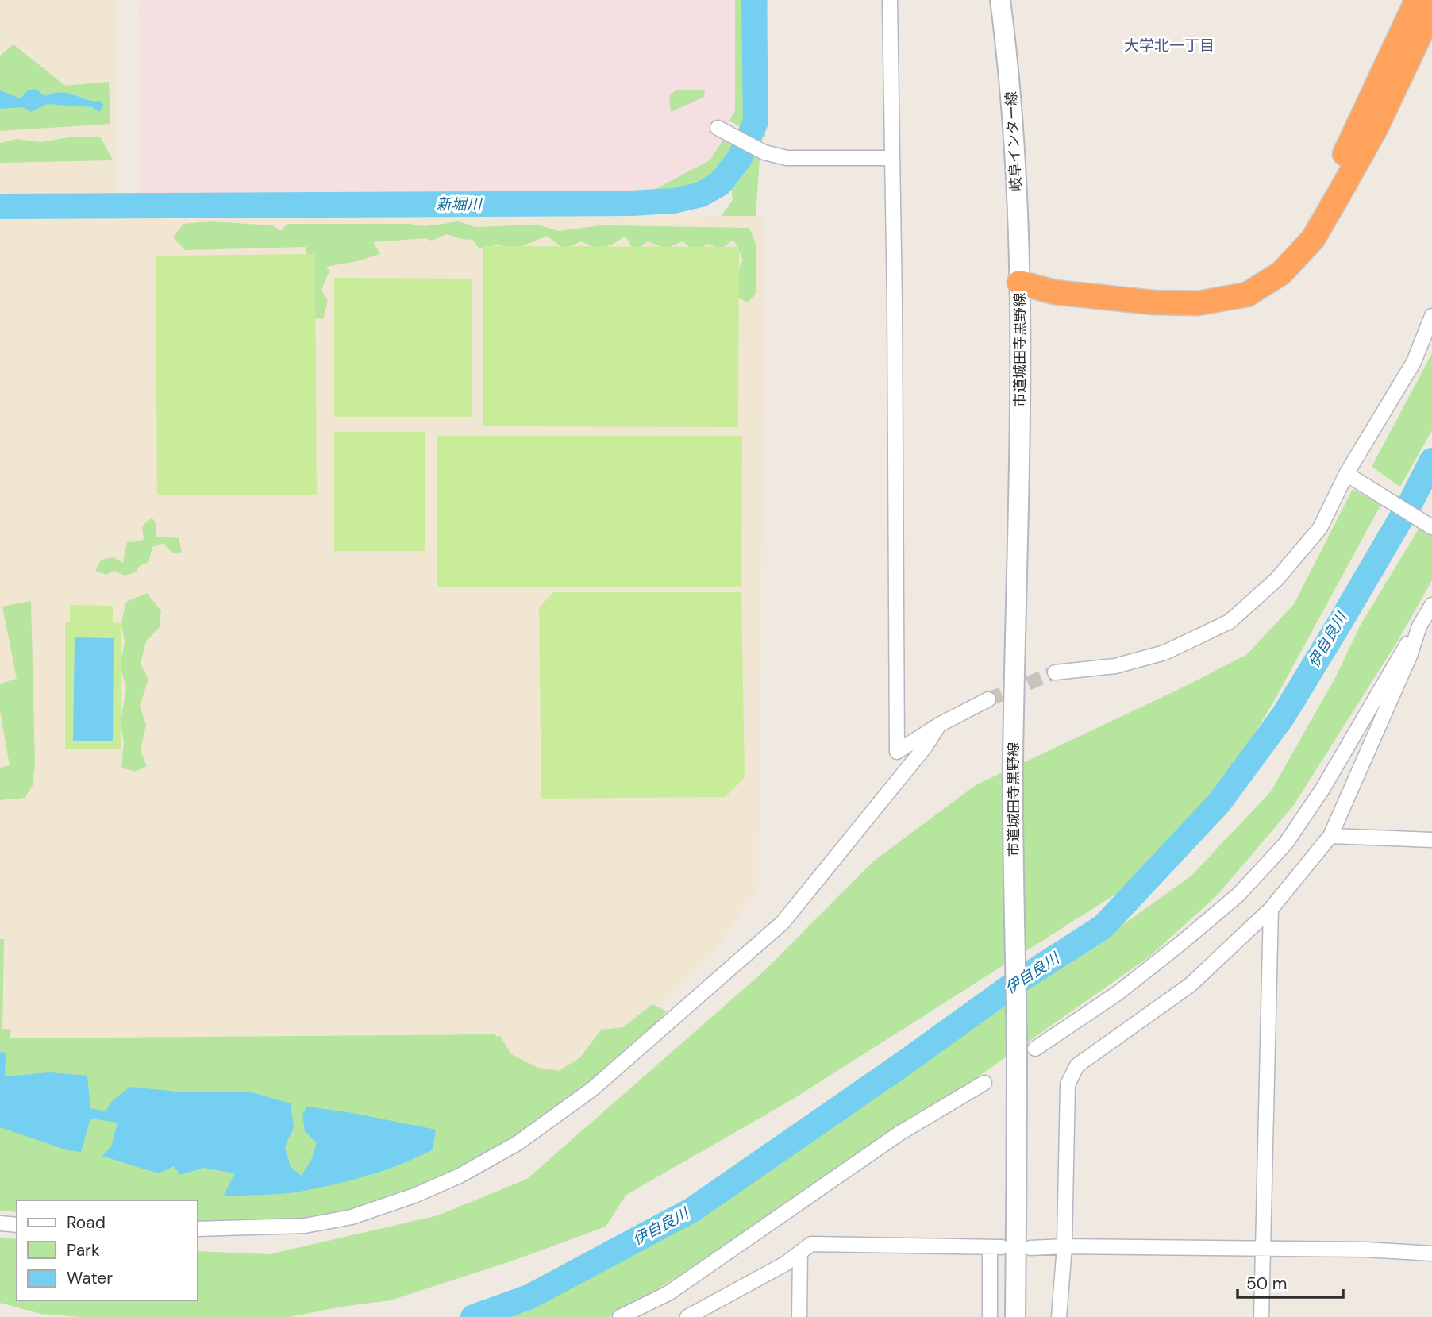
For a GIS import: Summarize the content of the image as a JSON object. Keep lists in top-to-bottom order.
{
  "streets": {
    "street": ["岐阜インター線", "市道城田寺黒野線"]
  },
  "crossings": [
    ["岐阜インター線", "市道城田寺黒野線"]
  ],
  "districts": ["大学北一丁目"],
  "water": ["新堀川", "伊自良川"],
  "legend": ["Road", "Park", "Water"],
  "scale_bar": "50 m"
}
